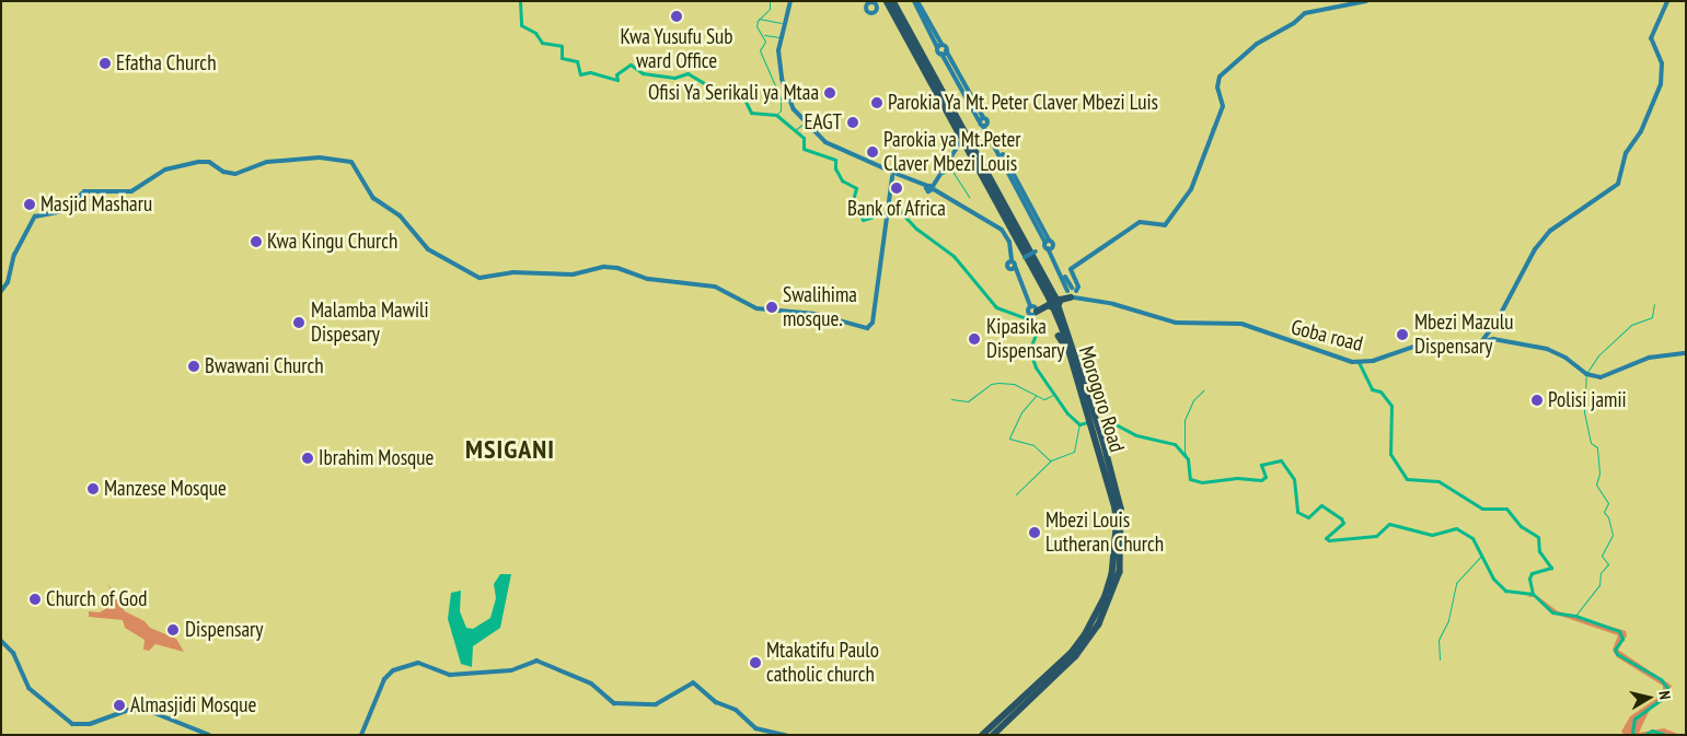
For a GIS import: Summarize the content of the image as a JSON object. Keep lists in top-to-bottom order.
{
  "streets": {
    "highway": ["Morogoro Road"],
    "street": ["Goba road"]
  },
  "districts": ["MSIGANI"],
  "places": [
    "Kwa Yusufu Sub ward Office",
    "Efatha Church",
    "Ofisi Ya Serikali ya Mtaa",
    "Parokia Ya Mt. Peter Claver Mbezi Luis",
    "EAGT",
    "Parokia ya Mt.Peter Claver Mbezi Louis",
    "Bank of Africa",
    "Masjid Masharu",
    "Kwa Kingu Church",
    "Swalihima mosque.",
    "Malamba Mawili Dispesary",
    "Mbezi Mazulu Dispensary",
    "Kipasika Dispensary",
    "Bwawani Church",
    "Polisi jamii",
    "Ibrahim Mosque",
    "Manzese Mosque",
    "Mbezi Louis Lutheran Church",
    "Church of God",
    "Dispensary",
    "Mtakatifu Paulo catholic church",
    "Almasjidi Mosque"
  ],
  "north": "right"
}
